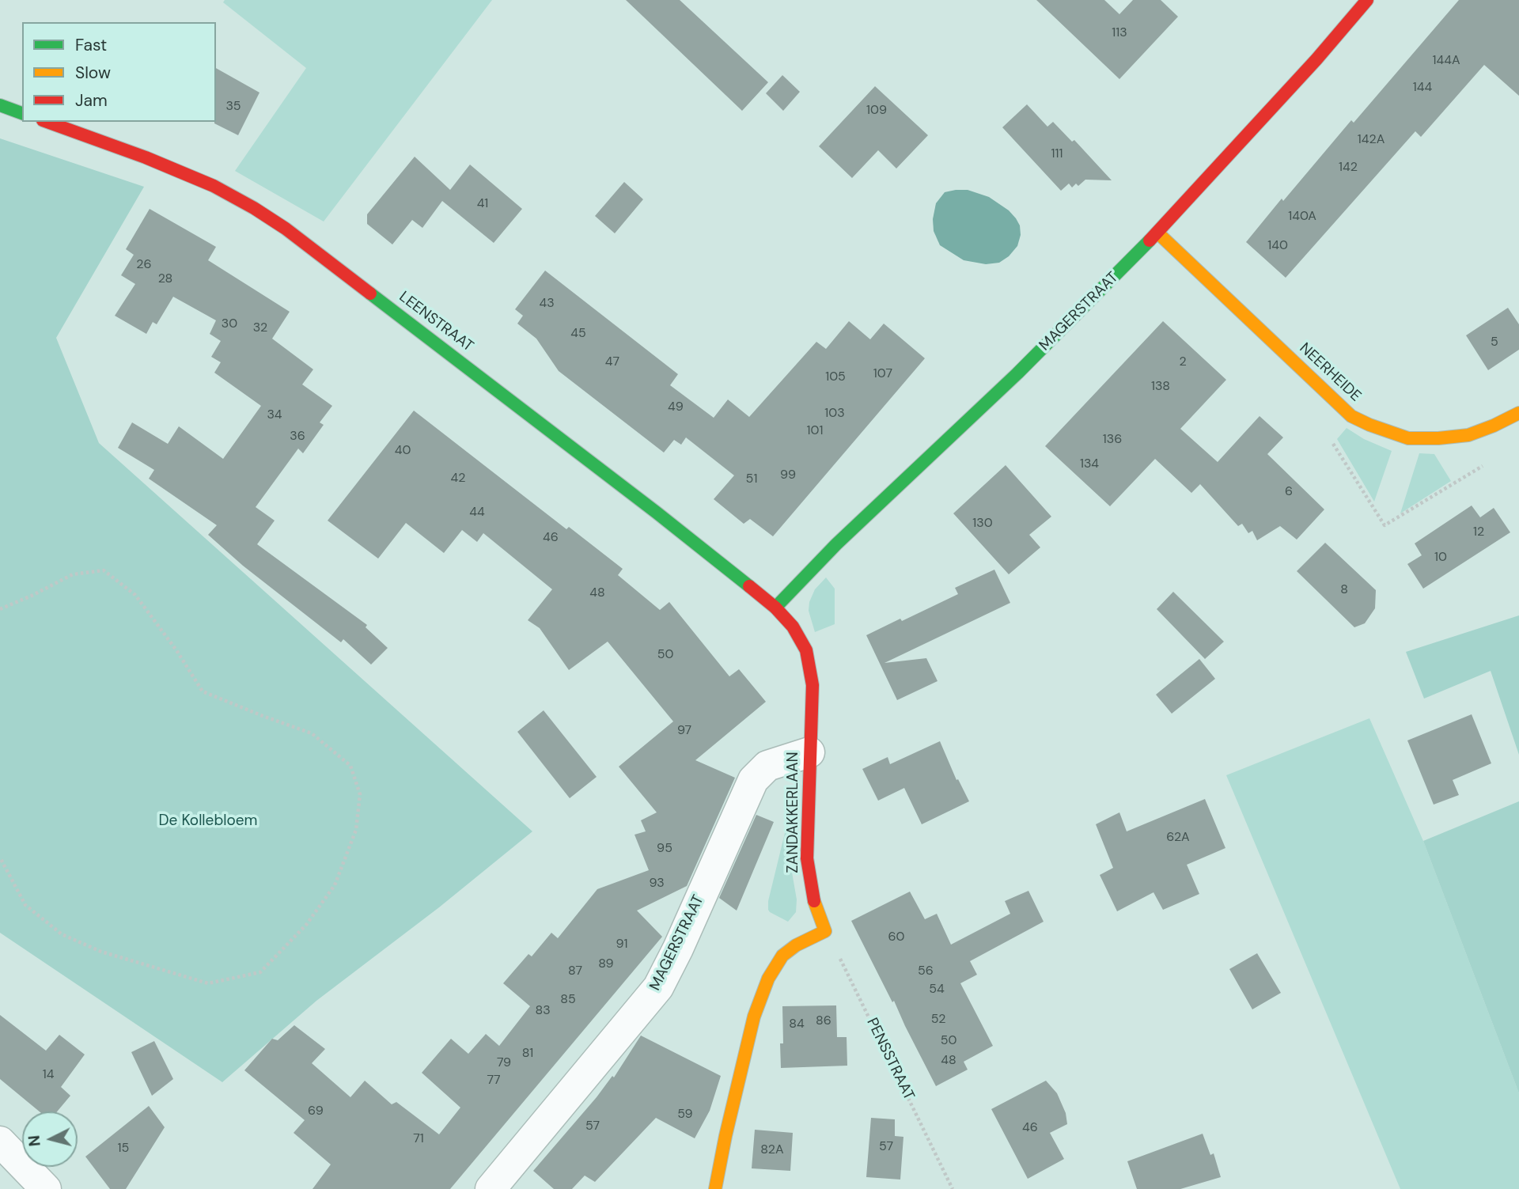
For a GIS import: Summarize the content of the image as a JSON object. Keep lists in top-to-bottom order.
{
  "streets": {
    "street": [
      "MAGERSTRAAT",
      "LEENSTRAAT",
      "NEERHEIDE",
      "ZANDAKKERLAAN"
    ],
    "path": ["PENSSTRAAT"]
  },
  "crossings": [
    ["MAGERSTRAAT", "LEENSTRAAT"],
    ["MAGERSTRAAT", "NEERHEIDE"],
    ["MAGERSTRAAT", "ZANDAKKERLAAN"],
    ["LEENSTRAAT", "ZANDAKKERLAAN"],
    ["ZANDAKKERLAAN", "PENSSTRAAT"]
  ],
  "parks": ["De Kollebloem"],
  "house_numbers": [
    "113",
    "144A",
    "144",
    "35",
    "109",
    "142A",
    "111",
    "142",
    "41",
    "140A",
    "140",
    "26",
    "28",
    "43",
    "30",
    "32",
    "45",
    "5",
    "47",
    "2",
    "107",
    "105",
    "138",
    "49",
    "103",
    "34",
    "101",
    "36",
    "136",
    "40",
    "134",
    "99",
    "42",
    "51",
    "6",
    "44",
    "130",
    "12",
    "46",
    "10",
    "8",
    "48",
    "50",
    "97",
    "62A",
    "95",
    "93",
    "60",
    "91",
    "89",
    "87",
    "56",
    "54",
    "85",
    "83",
    "52",
    "86",
    "84",
    "50",
    "81",
    "48",
    "79",
    "14",
    "77",
    "69",
    "59",
    "57",
    "46",
    "71",
    "57",
    "15",
    "82A"
  ],
  "legend": ["Fast", "Slow", "Jam"],
  "north": "left"
}
